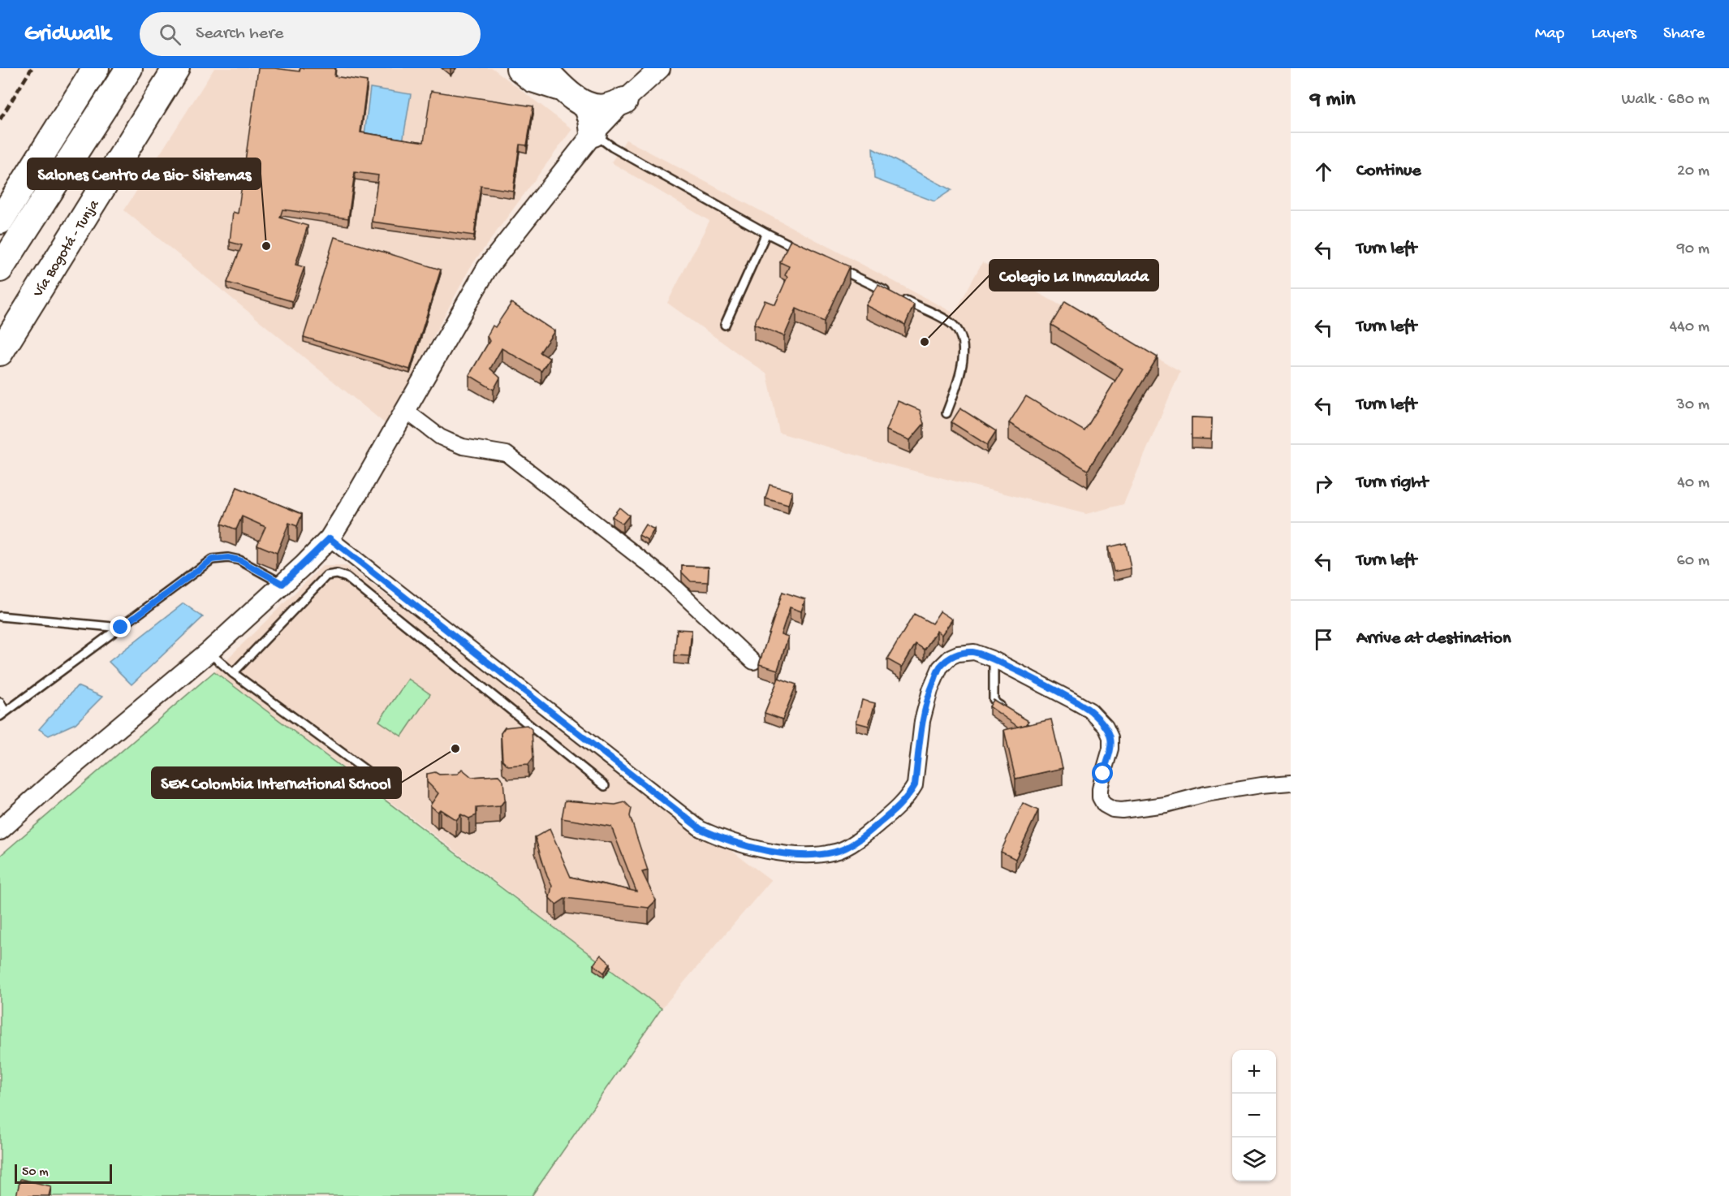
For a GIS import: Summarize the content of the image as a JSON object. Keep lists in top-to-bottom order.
{
  "streets": {
    "highway": ["Vía Bogotá - Tunja"]
  },
  "places": ["Salones Centro de Bio- Sistemas", "Colegio La Inmaculada", "SEK Colombia International School"],
  "scale_bar": "50 m",
  "page": {
    "header": "Gridwalk",
    "search": "Search here",
    "nav": ["Map", "Layers", "Share"],
    "heading": ["9 min", "Walk · 680 m"],
    "list": [
      ["Continue", "20 m"],
      ["Turn left", "90 m"],
      ["Turn left", "440 m"],
      ["Turn left", "30 m"],
      ["Turn right", "40 m"],
      ["Turn left", "60 m"],
      "Arrive at destination"
    ],
    "map_buttons": ["+", "−"],
    "scale": "50 m"
  }
}
